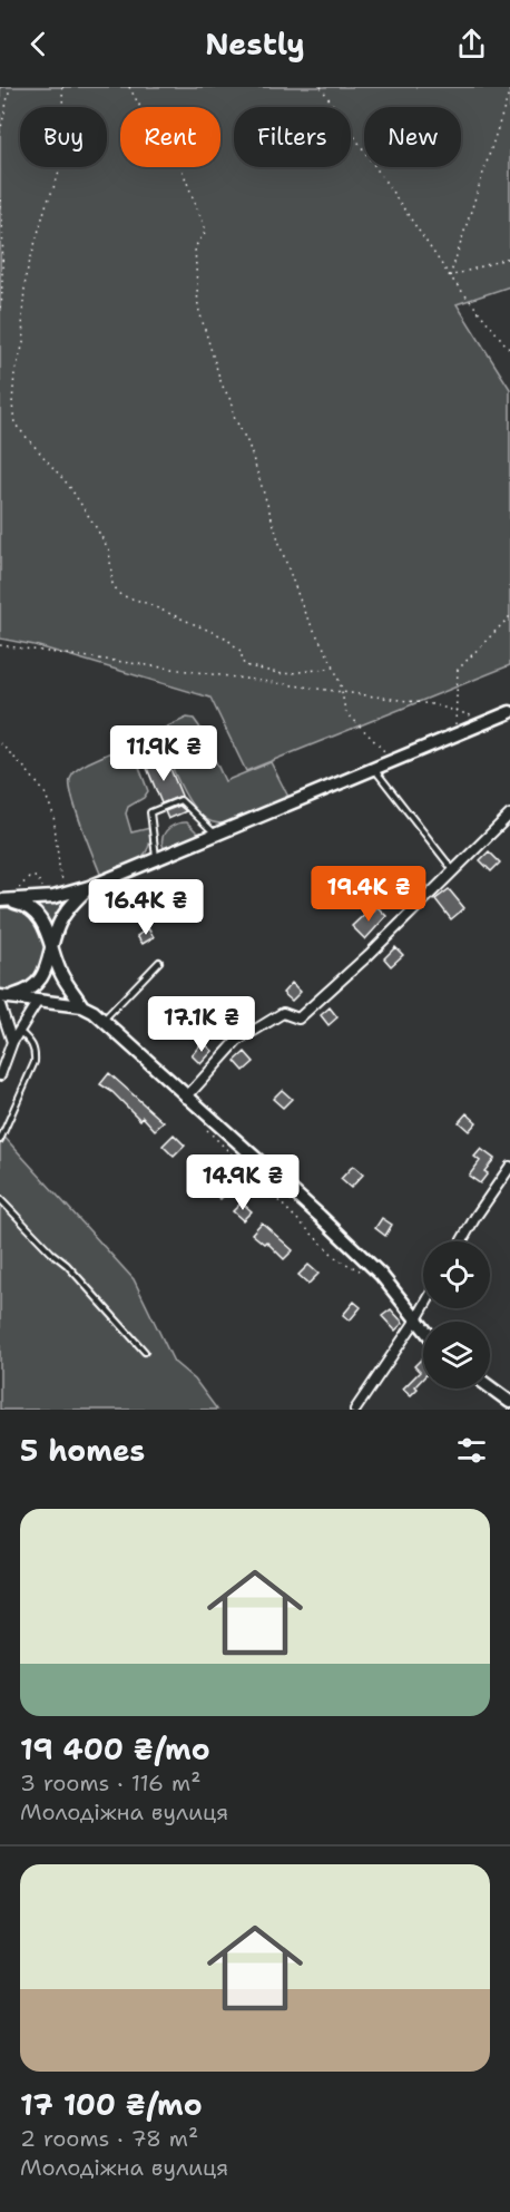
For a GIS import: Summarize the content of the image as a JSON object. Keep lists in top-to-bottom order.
{
  "page": {
    "header": "Nestly",
    "chip": [
      "Buy",
      "Rent",
      "Filters",
      "New"
    ],
    "price": [
      "11.9K ₴",
      "19.4K ₴",
      "16.4K ₴",
      "17.1K ₴",
      "14.9K ₴"
    ],
    "heading": "5 homes",
    "list": [
      {
        "name": "19 400 ₴/mo",
        "note": "3 rooms · 116 m² · Молодіжна вулиця"
      },
      {
        "name": "17 100 ₴/mo",
        "note": "2 rooms · 78 m² · Молодіжна вулиця"
      }
    ]
  }
}
